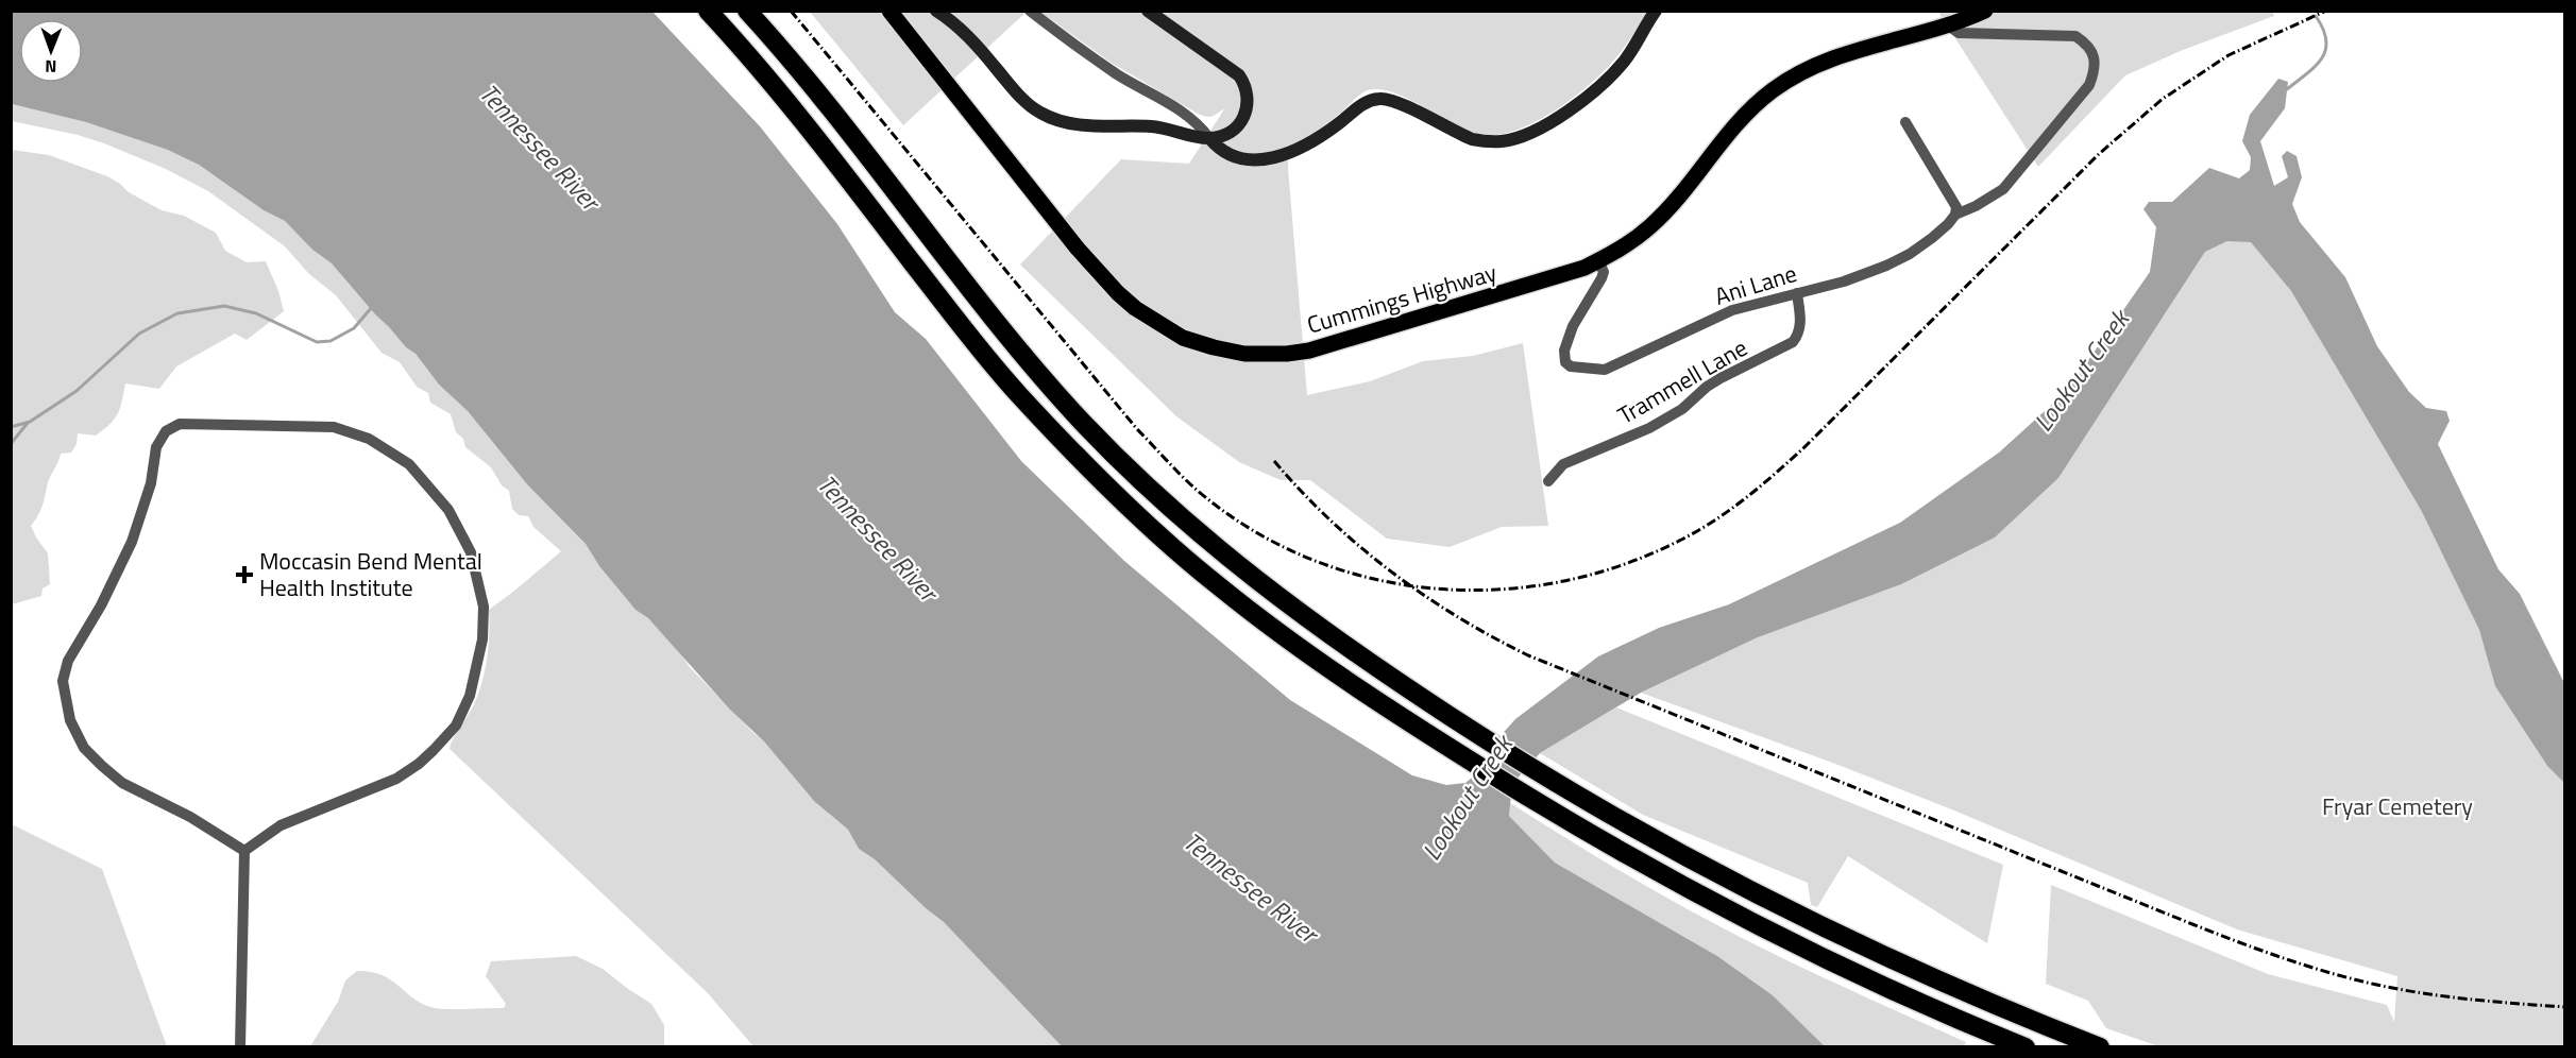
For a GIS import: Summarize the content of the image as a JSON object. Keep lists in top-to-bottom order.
{
  "streets": {
    "main road": ["Cummings Highway"],
    "street": ["Ani Lane", "Trammell Lane"]
  },
  "crossings": [
    ["Ani Lane", "Cummings Highway"],
    ["Ani Lane", "Trammell Lane"]
  ],
  "water": ["Tennessee River", "Lookout Creek"],
  "parks": ["Fryar Cemetery"],
  "places": {
    "health": ["Moccasin Bend Mental Health Institute"]
  },
  "north": "bottom"
}
